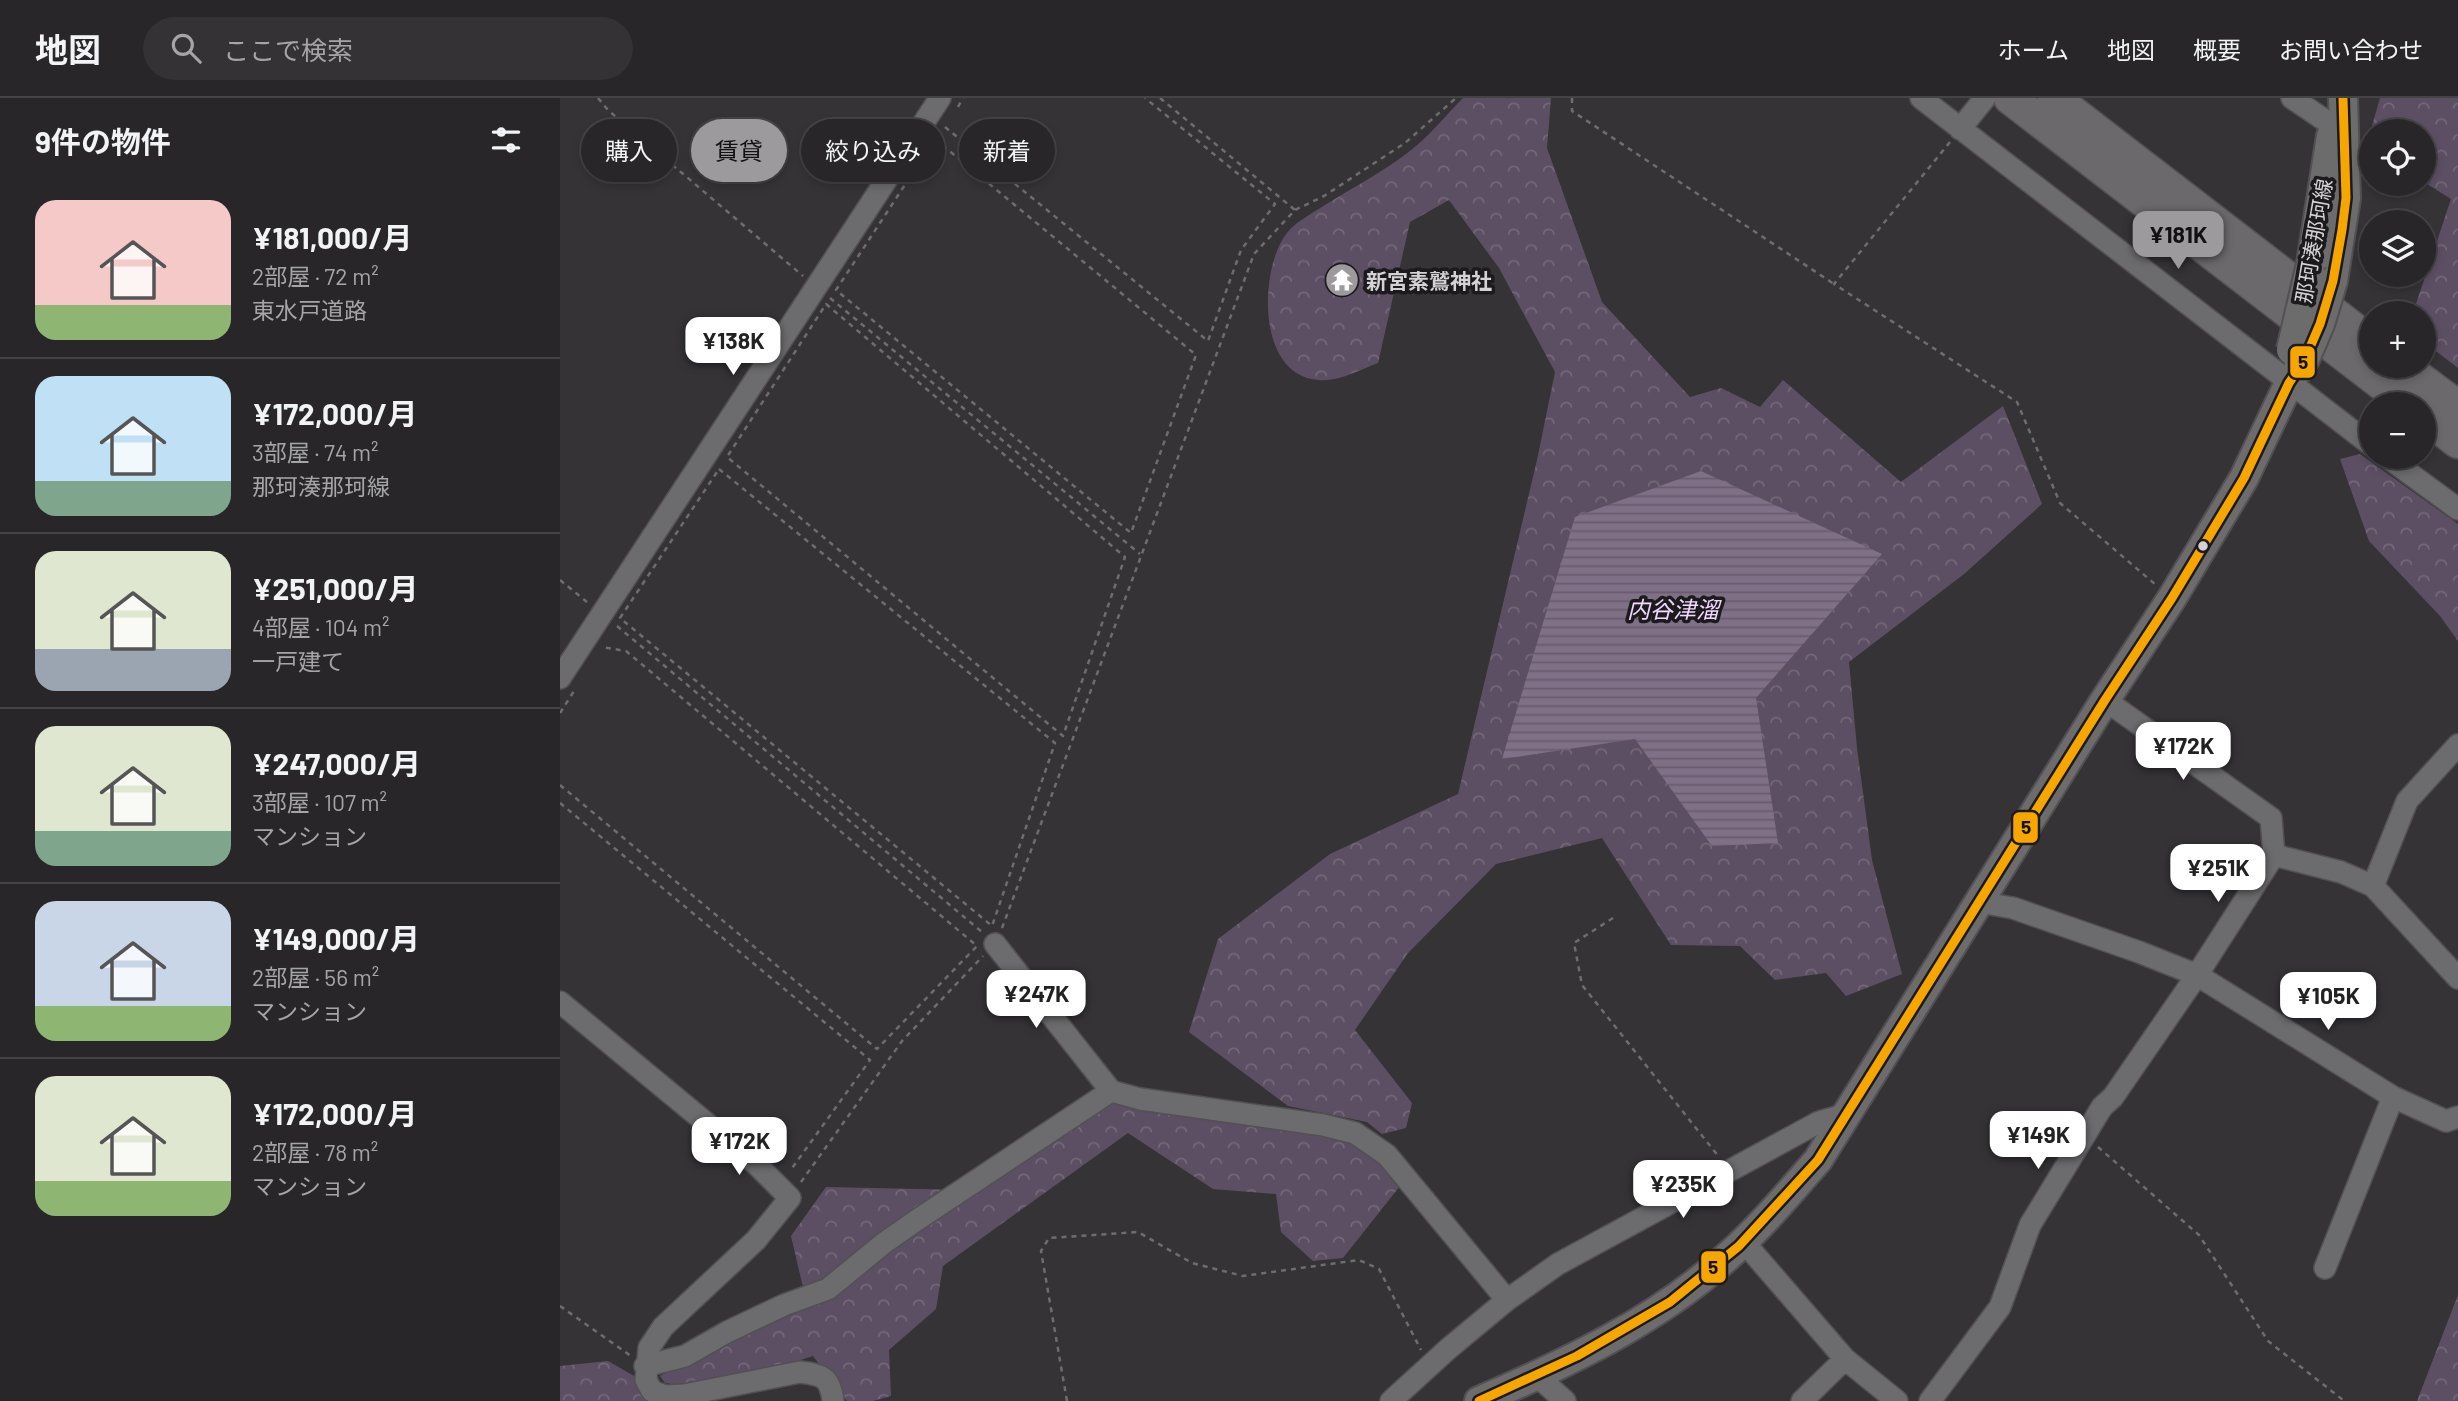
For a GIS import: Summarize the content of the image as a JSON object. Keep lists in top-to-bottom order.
{
  "streets": {
    "main road": ["那珂湊那珂線"]
  },
  "water": ["内谷津溜"],
  "places": {
    "temple": ["新宮素鷲神社"]
  },
  "lines": ["transit line 5"],
  "page": {
    "header": "地図",
    "search": "ここで検索",
    "nav": [
      "ホーム",
      "地図",
      "概要",
      "お問い合わせ"
    ],
    "heading": "9件の物件",
    "map_buttons": ["+", "−"],
    "chip": [
      "購入",
      "賃貸",
      "絞り込み",
      "新着"
    ],
    "list": [
      {
        "name": "¥181,000/月",
        "note": "2部屋 · 72 m² · 東水戸道路"
      },
      {
        "name": "¥172,000/月",
        "note": "3部屋 · 74 m² · 那珂湊那珂線"
      },
      {
        "name": "¥251,000/月",
        "note": "4部屋 · 104 m² · 一戸建て"
      },
      {
        "name": "¥247,000/月",
        "note": "3部屋 · 107 m² · マンション"
      },
      {
        "name": "¥149,000/月",
        "note": "2部屋 · 56 m² · マンション"
      },
      {
        "name": "¥172,000/月",
        "note": "2部屋 · 78 m² · マンション"
      }
    ],
    "price": [
      "¥181K",
      "¥138K",
      "¥172K",
      "¥251K",
      "¥247K",
      "¥105K",
      "¥149K",
      "¥172K",
      "¥235K"
    ]
  }
}
